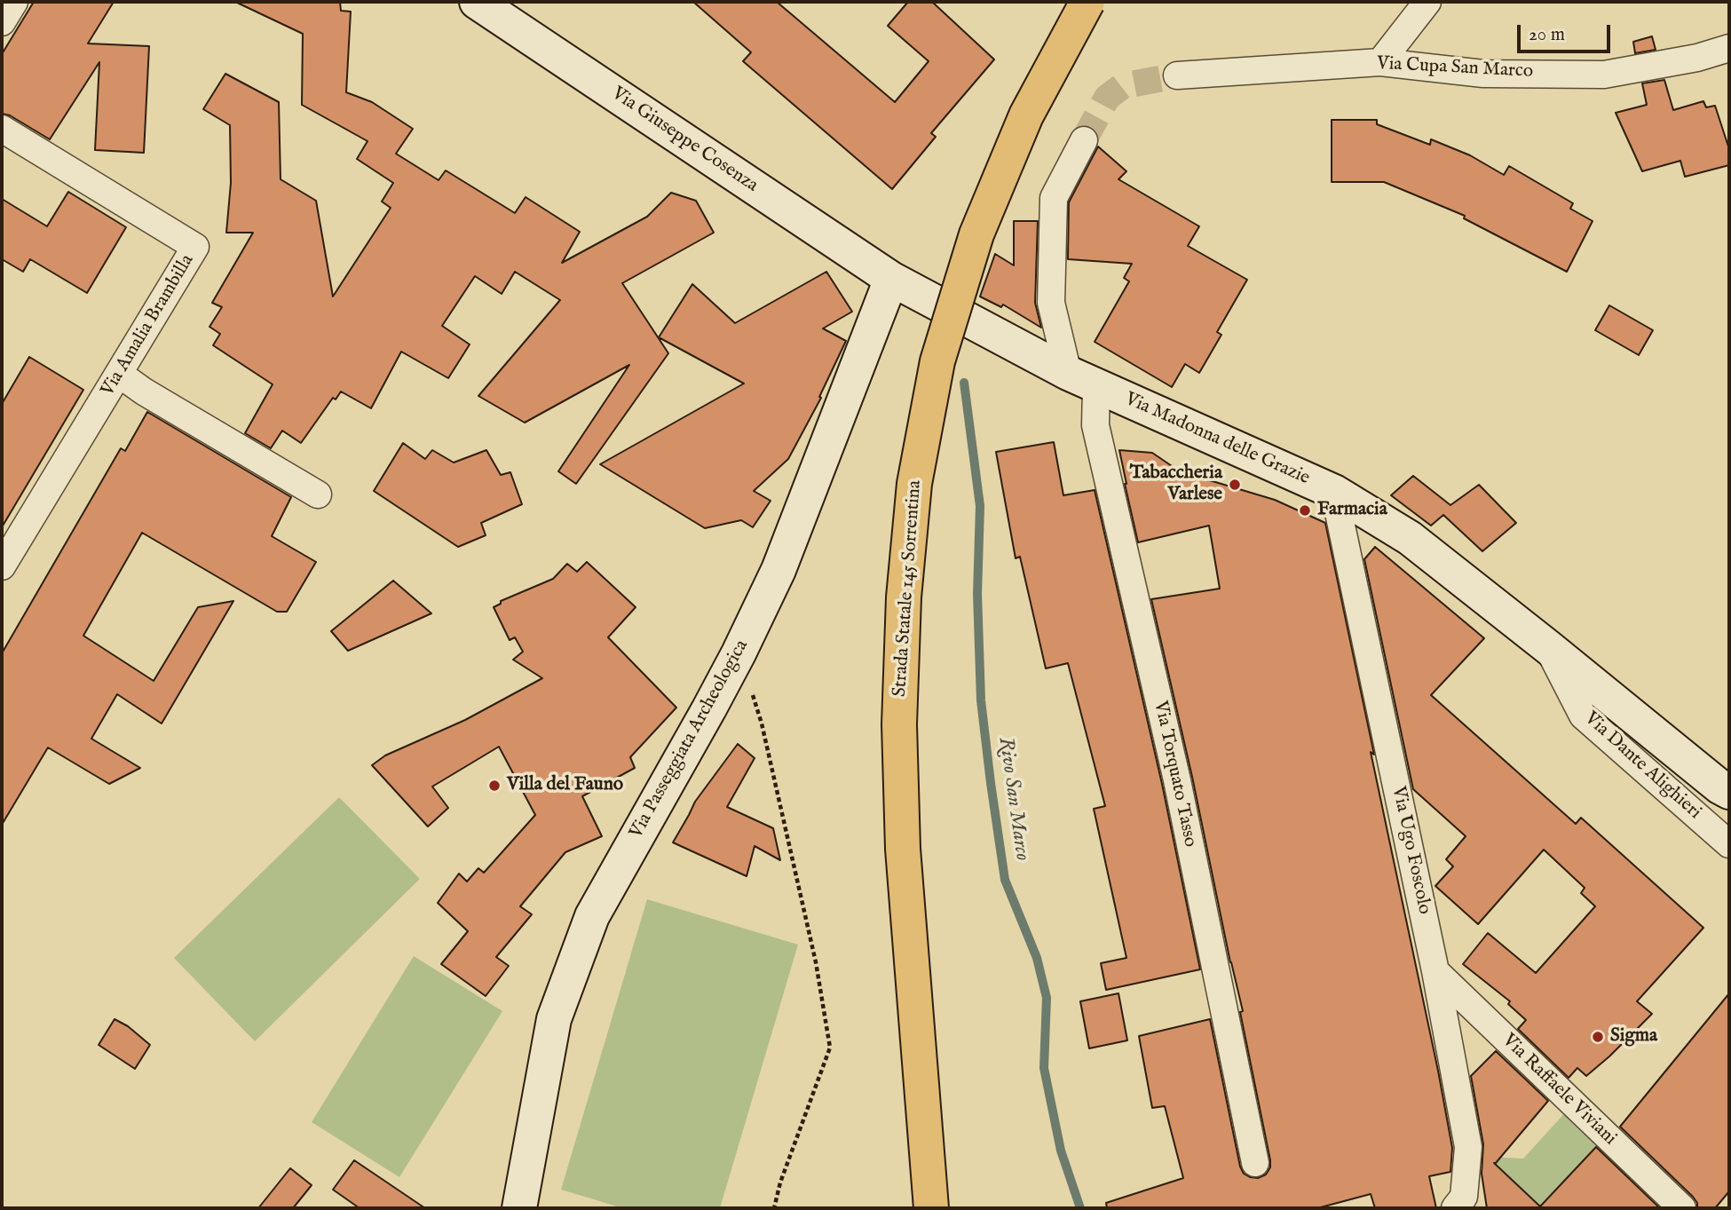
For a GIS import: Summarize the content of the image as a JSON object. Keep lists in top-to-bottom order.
{
  "streets": {
    "highway": ["Strada Statale 145 Sorrentina"],
    "main road": ["Via Giuseppe Cosenza", "Via Madonna delle Grazie", "Via Passeggiata Archeologica"],
    "street": [
      "Via Cupa San Marco",
      "Via Amalia Brambilla",
      "Via Dante Alighieri",
      "Via Torquato Tasso",
      "Via Ugo Foscolo",
      "Via Raffaele Viviani"
    ]
  },
  "crossings": [
    ["Via Giuseppe Cosenza", "Via Madonna delle Grazie"],
    ["Via Giuseppe Cosenza", "Via Passeggiata Archeologica"],
    ["Via Madonna delle Grazie", "Via Passeggiata Archeologica"],
    ["Via Madonna delle Grazie", "Via Dante Alighieri"],
    ["Via Madonna delle Grazie", "Via Torquato Tasso"],
    ["Via Madonna delle Grazie", "Via Ugo Foscolo"],
    ["Via Ugo Foscolo", "Via Raffaele Viviani"]
  ],
  "water": ["Rivo San Marco"],
  "places": [
    "Tabaccheria Varlese",
    "Farmacia",
    "Villa del Fauno",
    "Sigma"
  ],
  "scale_bar": "20 m"
}
